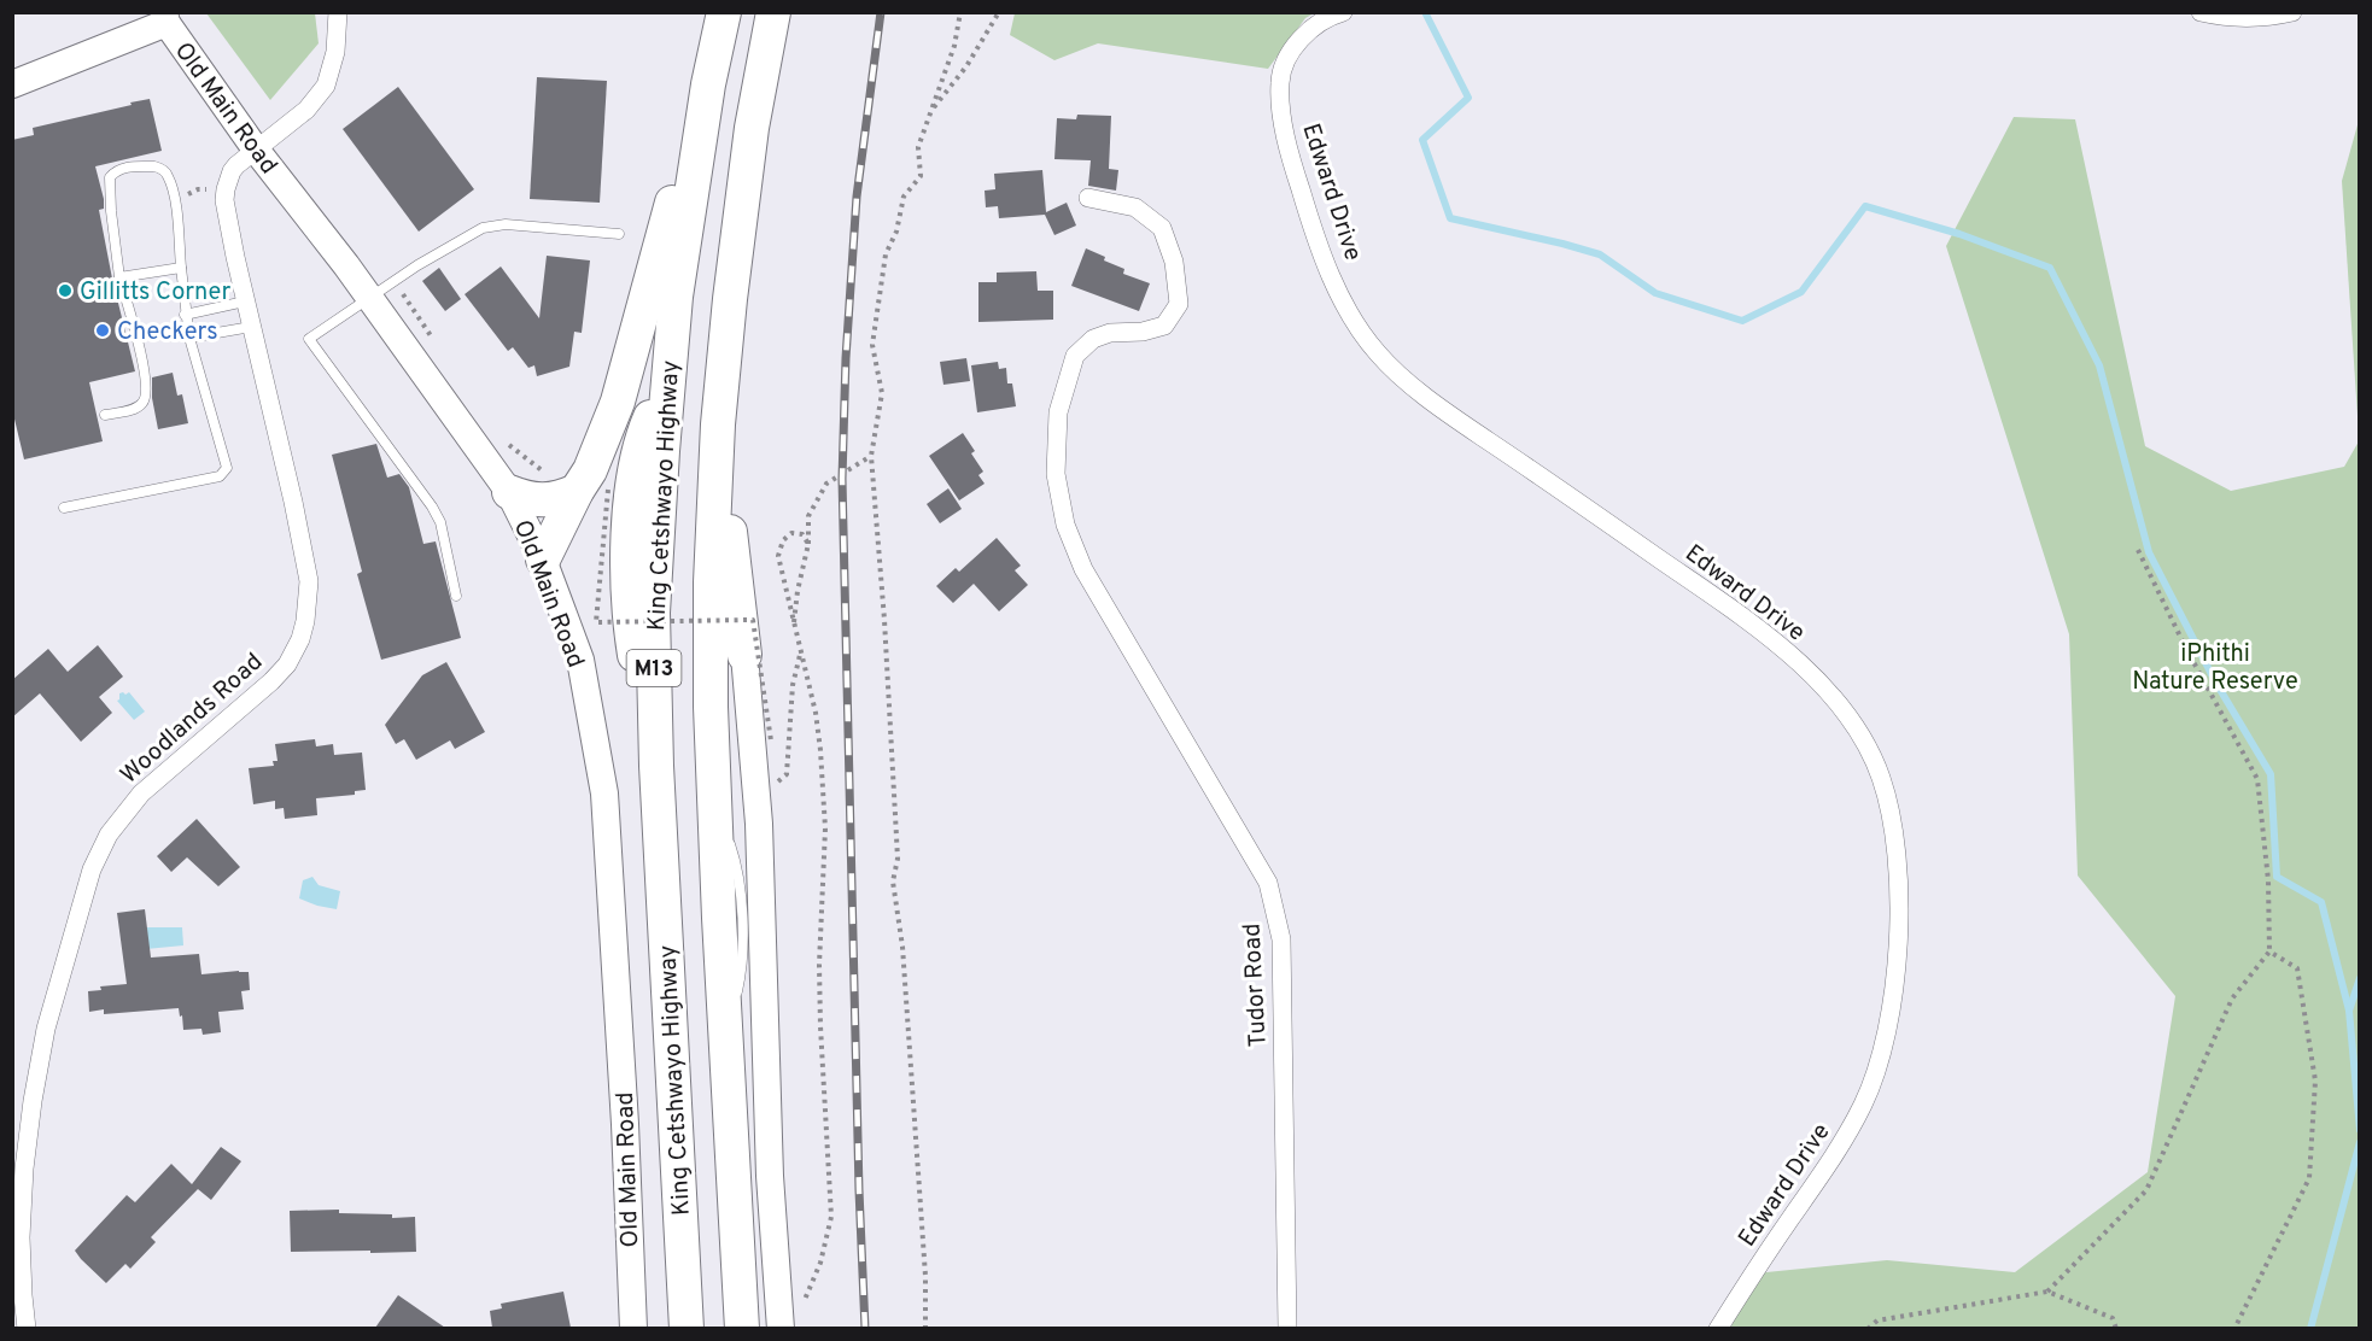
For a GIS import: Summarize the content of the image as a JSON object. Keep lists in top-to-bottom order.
{
  "streets": {
    "highway": ["King Cetshwayo Highway", "M13"],
    "street": [
      "Old Main Road",
      "Edward Drive",
      "Woodlands Road",
      "Tudor Road"
    ]
  },
  "parks": ["iPhithi Nature Reserve"],
  "places": ["Gillitts Corner", "Checkers"]
}
